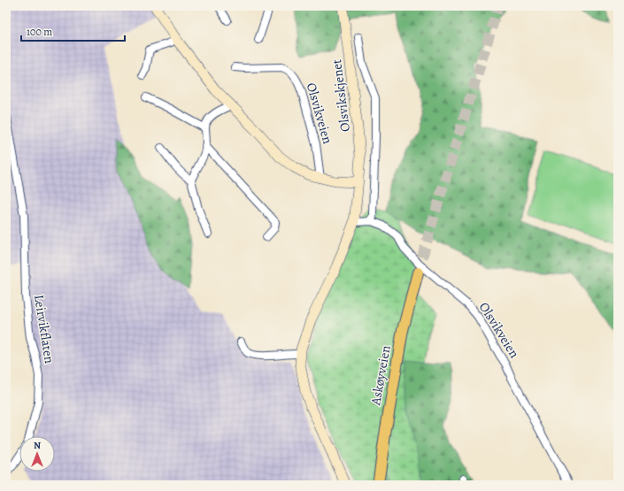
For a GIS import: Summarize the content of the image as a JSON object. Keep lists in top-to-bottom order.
{
  "streets": {
    "main road": ["Olsvikskjenet", "Askøyveien"],
    "street": ["Olsvikveien", "Leirvikflaten"]
  },
  "scale_bar": "100 m",
  "north": "top"
}
